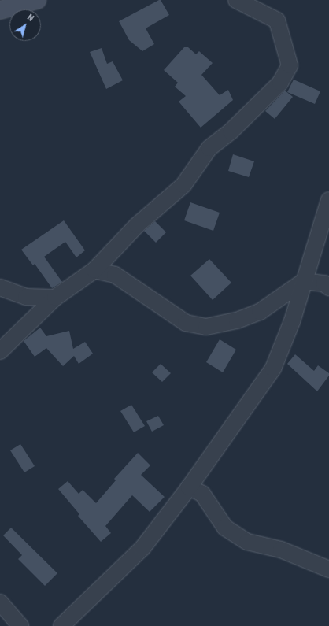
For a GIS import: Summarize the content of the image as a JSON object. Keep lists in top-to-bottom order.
{
  "north": "top right"
}
